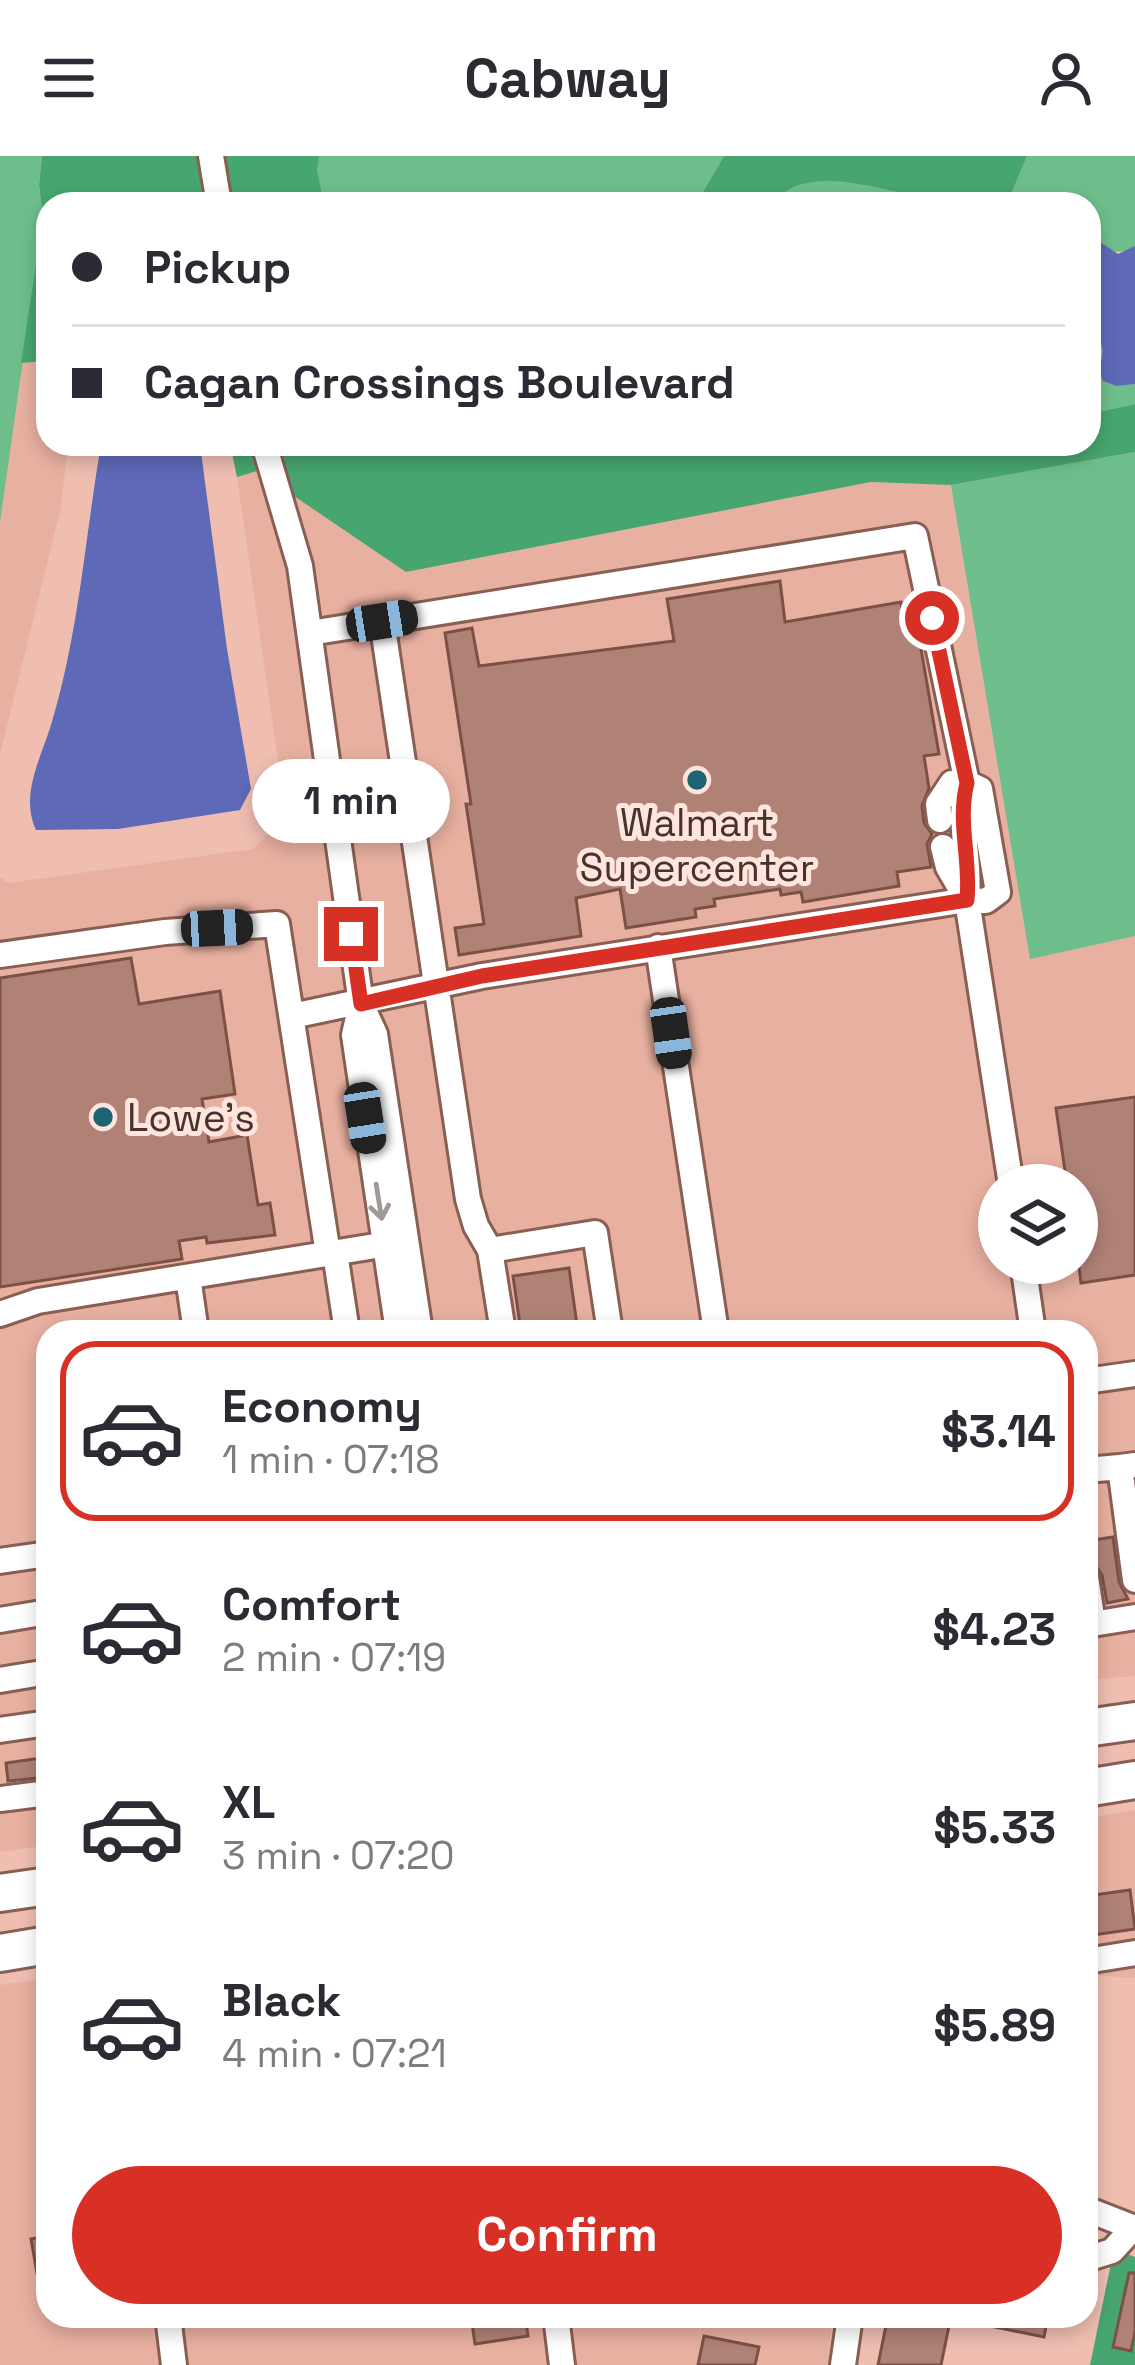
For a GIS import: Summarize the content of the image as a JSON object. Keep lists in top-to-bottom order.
{
  "places": ["Walmart Supercenter", "Lowe's"],
  "page": {
    "header": "Cabway",
    "banner": ["Pickup", "Cagan Crossings Boulevard"],
    "bubble": "1 min",
    "list": [
      {
        "name": "Economy",
        "note": "1 min · 07:18",
        "value": "$3.14"
      },
      {
        "name": "Comfort",
        "note": "2 min · 07:19",
        "value": "$4.23"
      },
      {
        "name": "XL",
        "note": "3 min · 07:20",
        "value": "$5.33"
      },
      {
        "name": "Black",
        "note": "4 min · 07:21",
        "value": "$5.89"
      }
    ],
    "buttons": "Confirm"
  }
}
